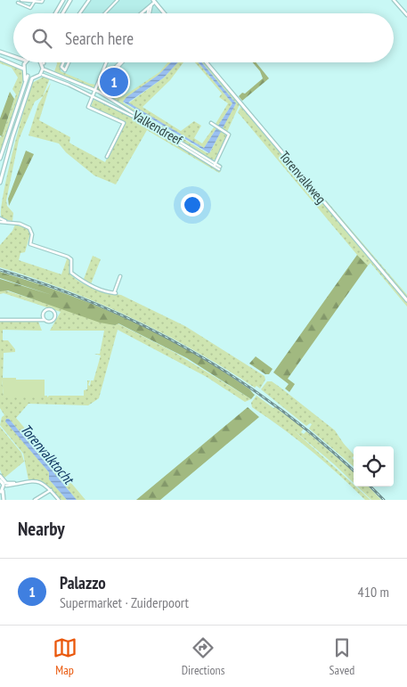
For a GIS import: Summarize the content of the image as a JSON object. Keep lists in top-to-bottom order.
{
  "streets": {
    "main road": ["Torenvalkweg"],
    "street": ["Valkendreef"]
  },
  "water": ["Torenvalktocht"],
  "page": {
    "search": "Search here",
    "pins": "1",
    "heading": "Nearby",
    "list": [
      {
        "mark": "1",
        "name": "Palazzo",
        "note": "Supermarket · Zuiderpoort",
        "value": "410 m"
      }
    ],
    "nav": ["Map", "Directions", "Saved"]
  }
}
